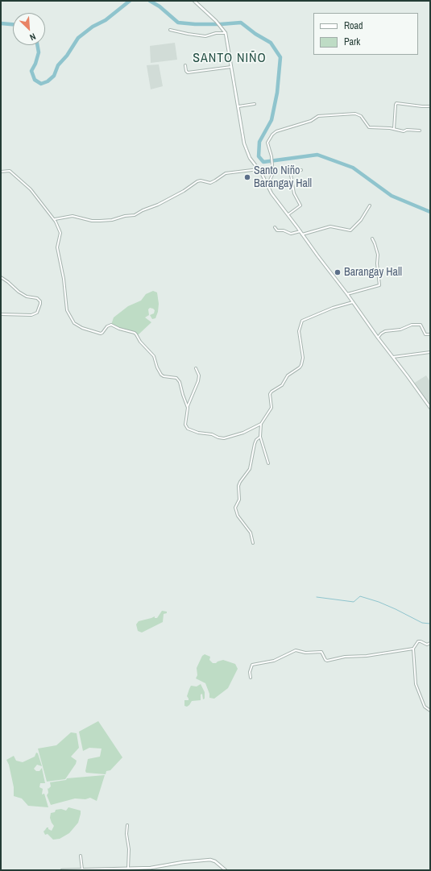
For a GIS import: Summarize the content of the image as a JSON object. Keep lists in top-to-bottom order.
{
  "districts": ["SANTO NIÑO"],
  "places": ["Santo Niño Barangay Hall", "Barangay Hall"],
  "legend": ["Road", "Park"],
  "north": "bottom right"
}
